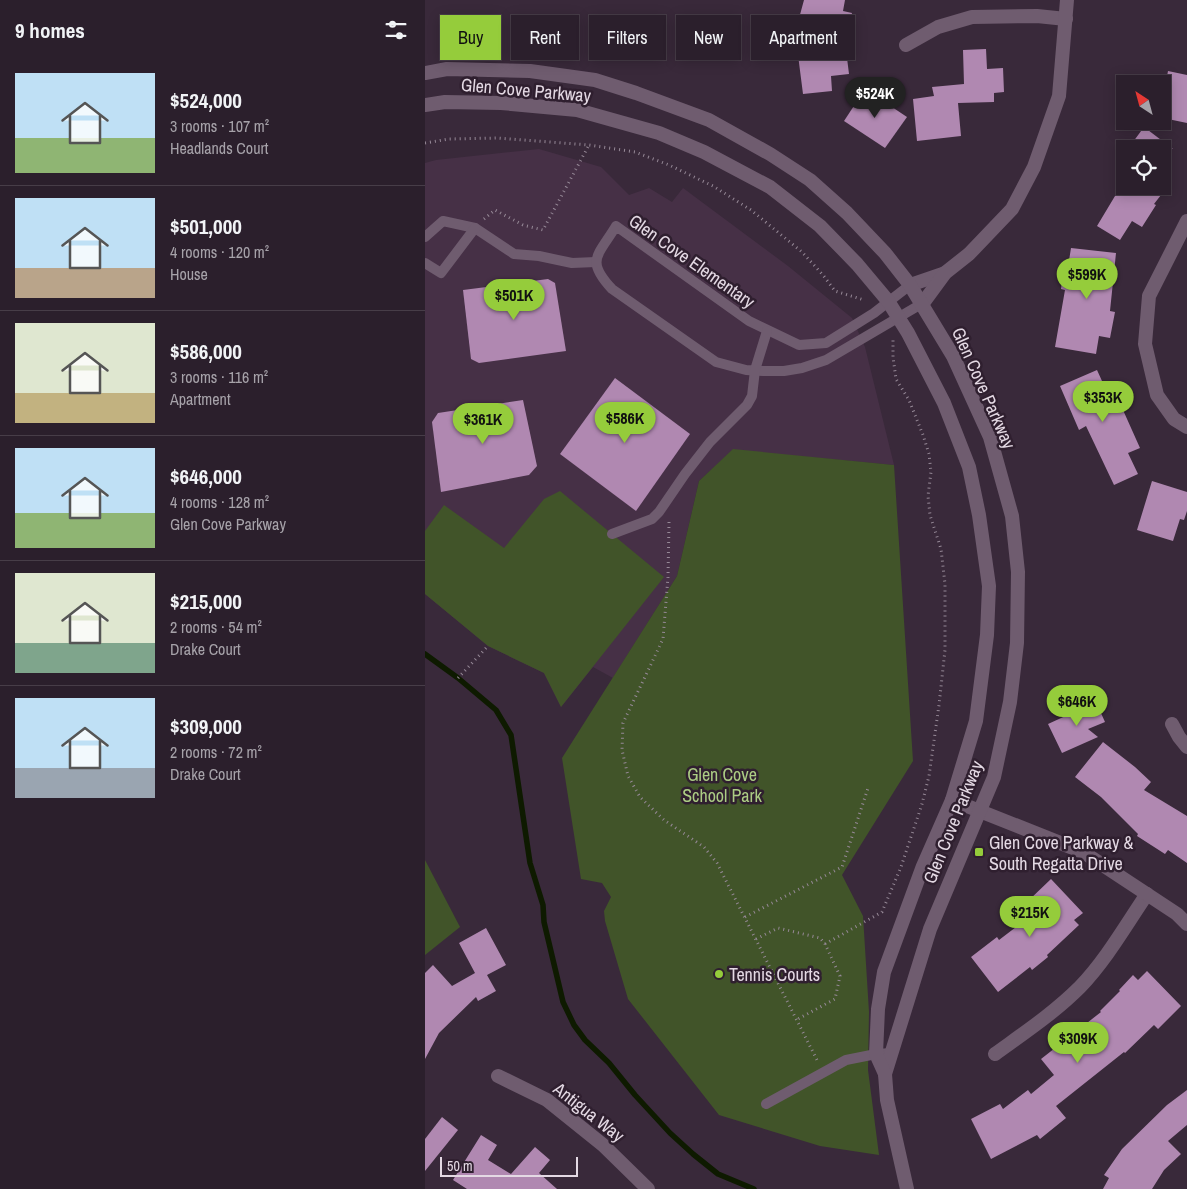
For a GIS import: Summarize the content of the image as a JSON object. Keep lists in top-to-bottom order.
{
  "streets": {
    "main road": ["Glen Cove Parkway", "Antigua Way"],
    "lane": ["Glen Cove Elementary"]
  },
  "crossings": [
    ["Glen Cove Parkway", "Glen Cove Elementary"]
  ],
  "parks": ["Glen Cove School Park"],
  "places": {
    "transit": ["Glen Cove Parkway & South Regatta Drive"],
    "other": ["Tennis Courts"]
  },
  "scale_bar": "50 m",
  "north": "top left",
  "page": {
    "heading": "9 homes",
    "chip": [
      "Buy",
      "Rent",
      "Filters",
      "New",
      "Apartment"
    ],
    "list": [
      {
        "name": "$524,000",
        "note": "3 rooms · 107 m² · Headlands Court"
      },
      {
        "name": "$501,000",
        "note": "4 rooms · 120 m² · House"
      },
      {
        "name": "$586,000",
        "note": "3 rooms · 116 m² · Apartment"
      },
      {
        "name": "$646,000",
        "note": "4 rooms · 128 m² · Glen Cove Parkway"
      },
      {
        "name": "$215,000",
        "note": "2 rooms · 54 m² · Drake Court"
      },
      {
        "name": "$309,000",
        "note": "2 rooms · 72 m² · Drake Court"
      }
    ],
    "price": [
      "$524K",
      "$599K",
      "$501K",
      "$353K",
      "$586K",
      "$361K",
      "$646K",
      "$215K",
      "$309K"
    ],
    "scale": "50 m"
  }
}
